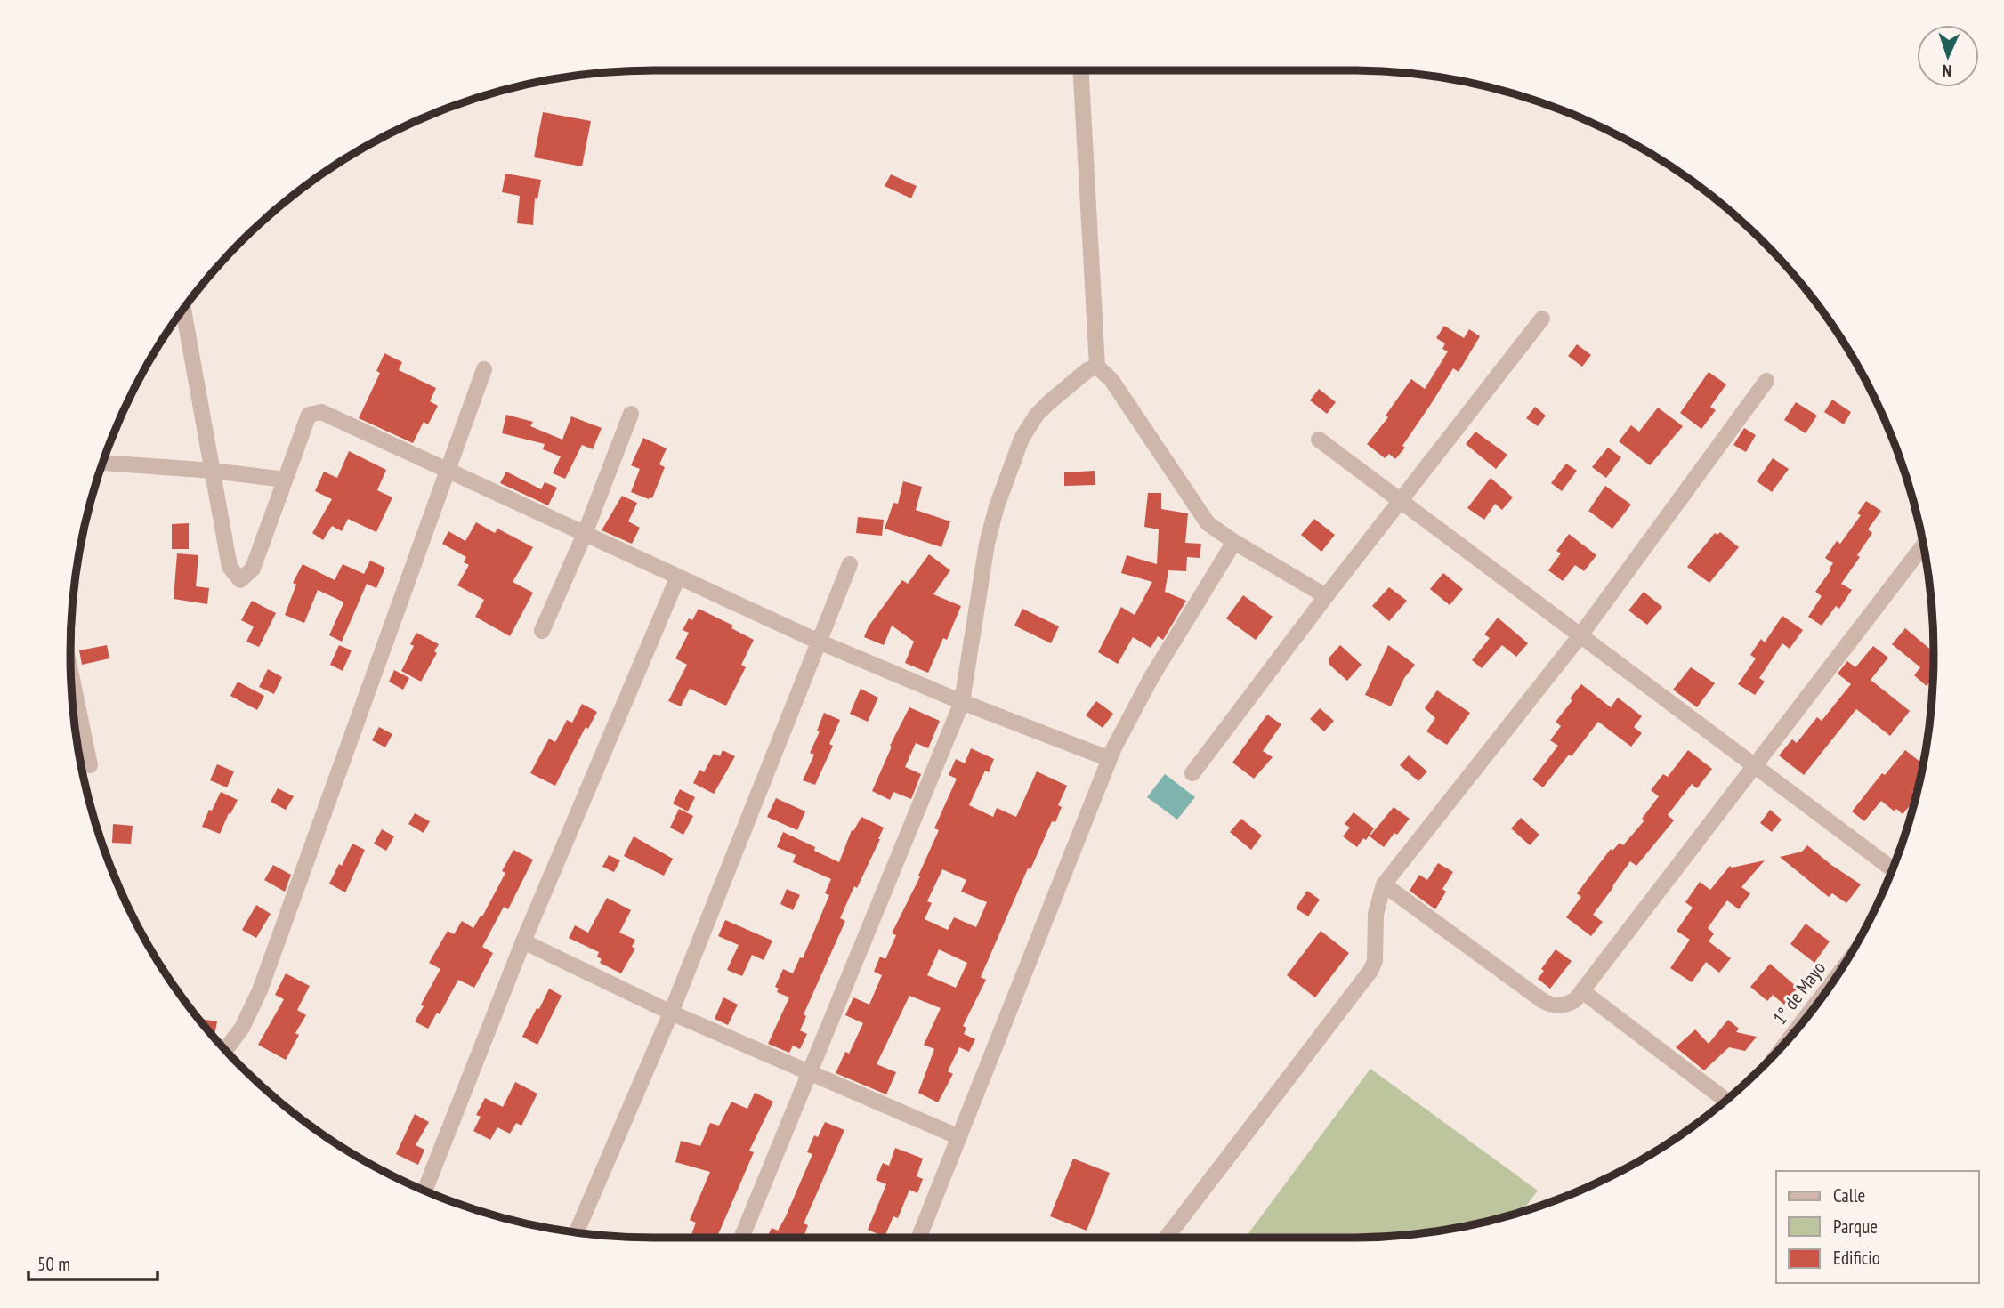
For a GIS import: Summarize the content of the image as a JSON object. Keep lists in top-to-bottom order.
{
  "streets": {
    "street": ["1° de Mayo"]
  },
  "legend": ["Calle", "Parque", "Edificio"],
  "scale_bar": "50 m",
  "north": "bottom"
}
